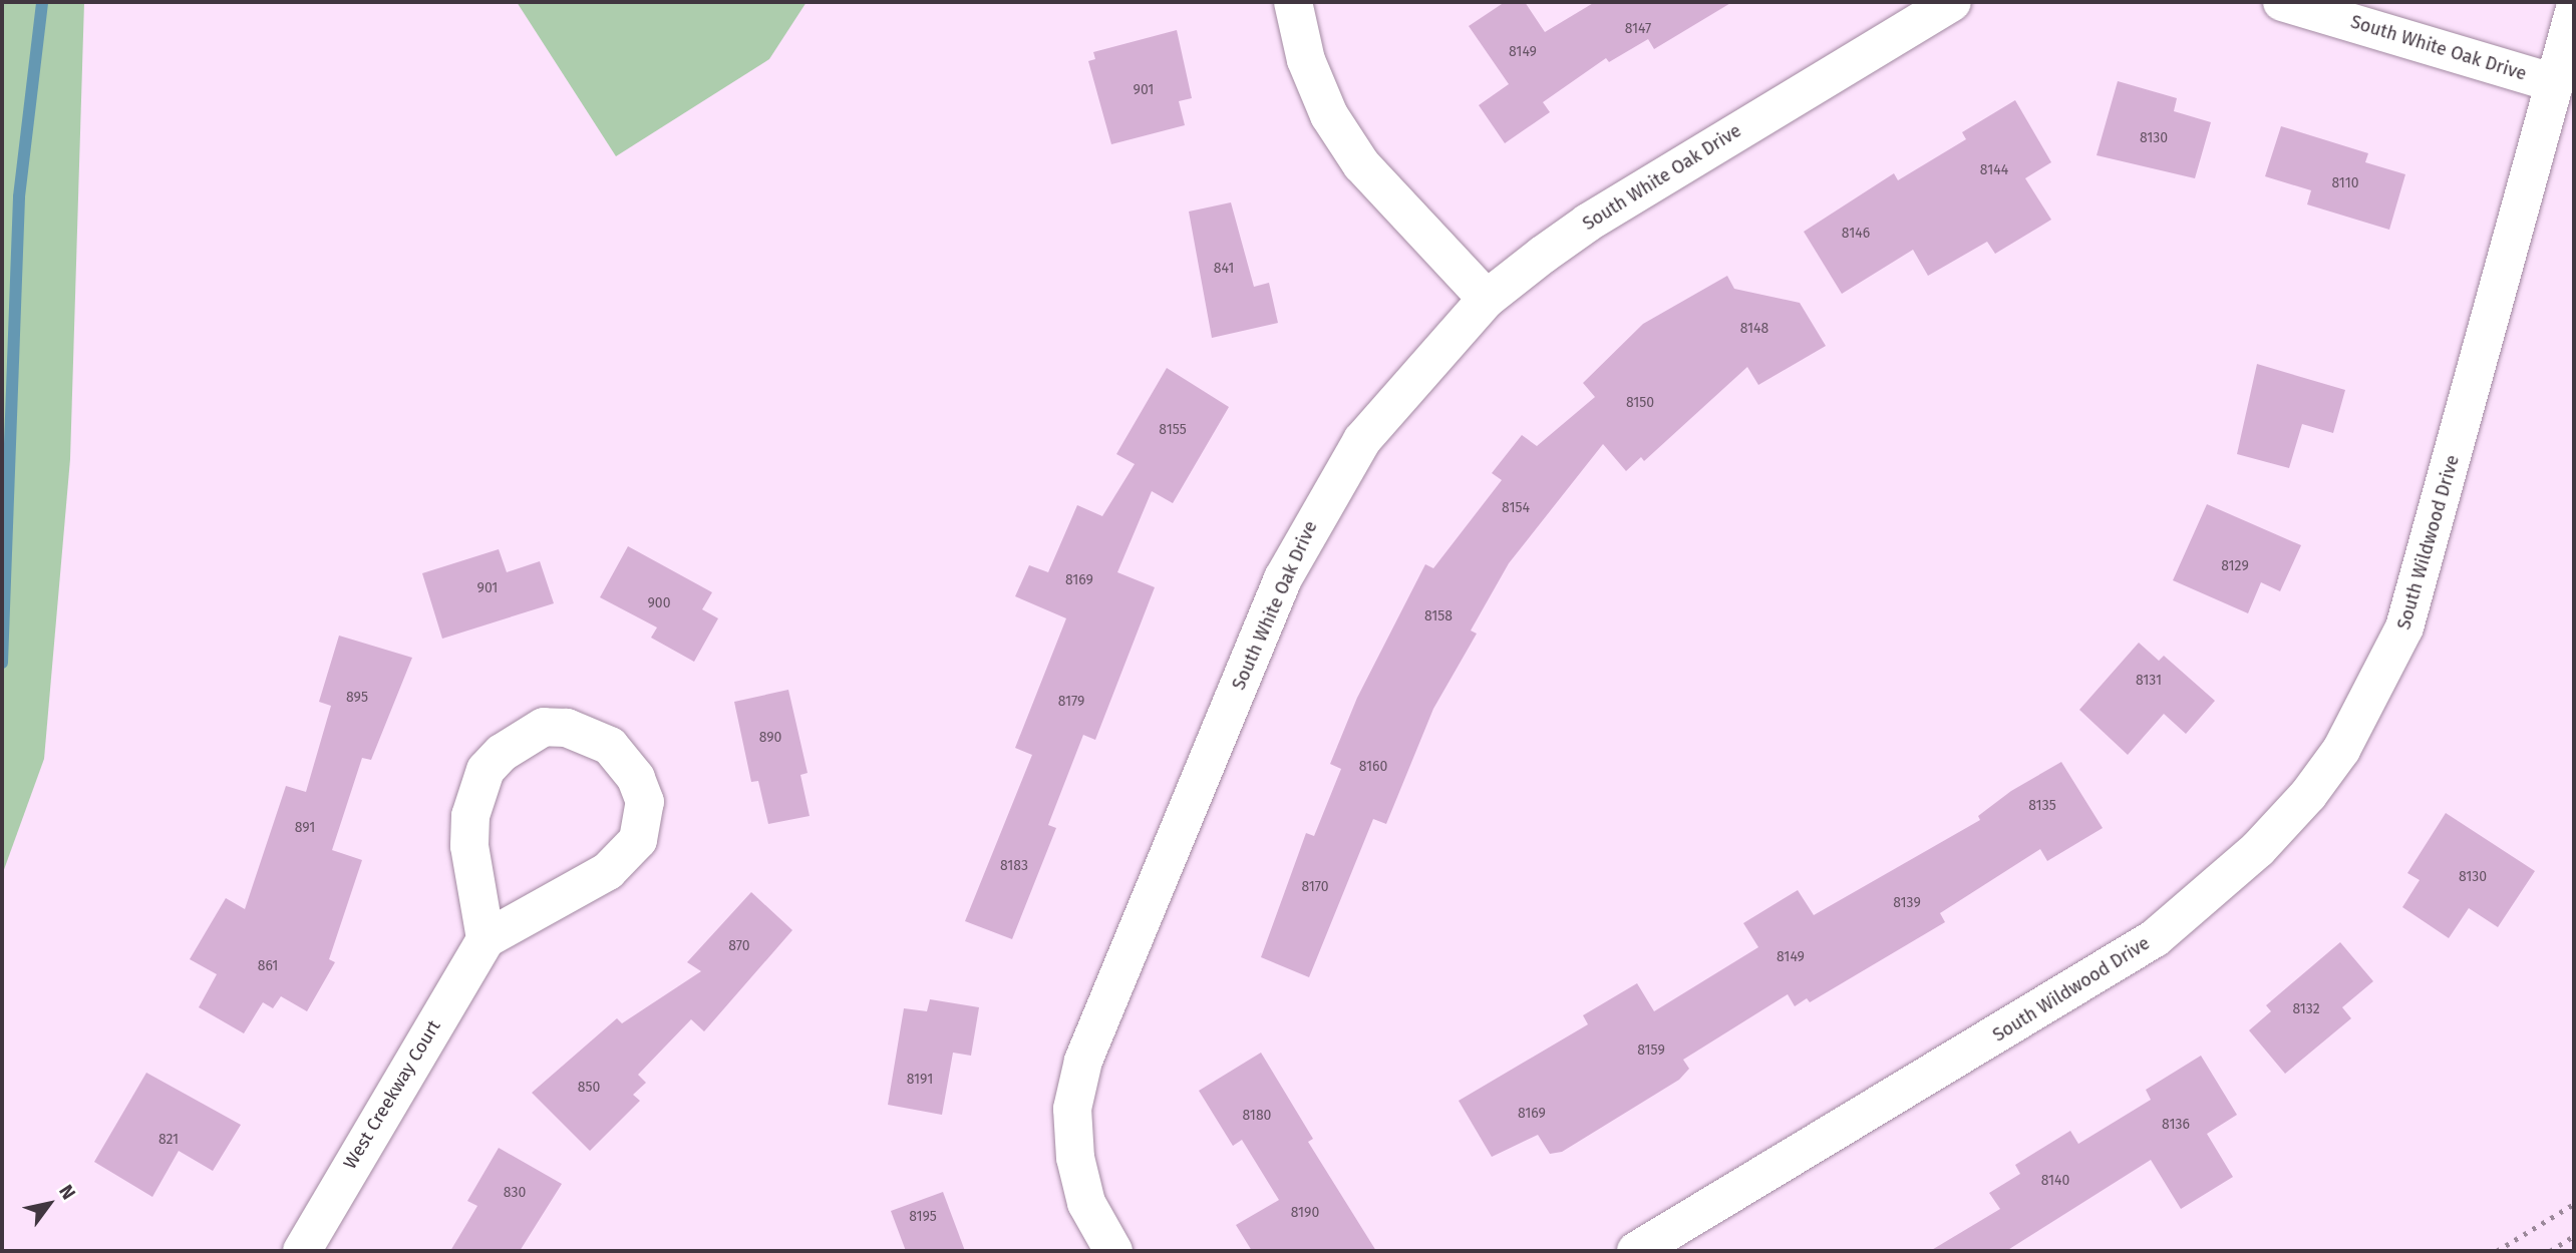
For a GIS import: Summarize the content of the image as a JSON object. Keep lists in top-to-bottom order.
{
  "streets": {
    "street": ["South White Oak Drive", "South Wildwood Drive", "West Creekway Court"]
  },
  "crossings": [
    ["South White Oak Drive", "South Wildwood Drive"]
  ],
  "house_numbers": [
    "8147",
    "8149",
    "901",
    "8130",
    "8144",
    "8110",
    "8146",
    "841",
    "8148",
    "8150",
    "8155",
    "8154",
    "8129",
    "8169",
    "901",
    "900",
    "8158",
    "8131",
    "895",
    "8179",
    "890",
    "8160",
    "8135",
    "891",
    "8183",
    "8130",
    "8170",
    "8139",
    "870",
    "8149",
    "861",
    "8132",
    "8159",
    "8191",
    "850",
    "8169",
    "8180",
    "8136",
    "821",
    "8140",
    "830",
    "8190",
    "8195"
  ],
  "north": "top right"
}
